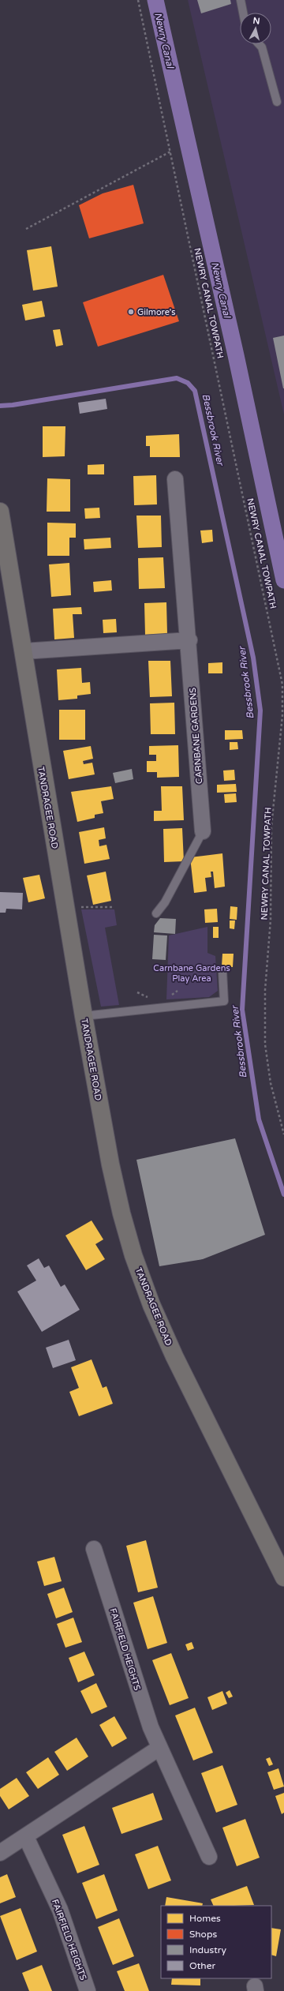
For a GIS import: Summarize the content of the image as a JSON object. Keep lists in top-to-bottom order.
{
  "streets": {
    "highway": ["TANDRAGEE ROAD"],
    "street": ["CARNBANE GARDENS", "FAIRFIELD HEIGHTS"],
    "path": ["NEWRY CANAL TOWPATH"]
  },
  "water": ["Newry Canal", "Bessbrook River"],
  "parks": ["Carnbane Gardens Play Area"],
  "places": ["Gilmore's"],
  "legend": [
    "Homes",
    "Shops",
    "Industry",
    "Other"
  ],
  "north": "top"
}
